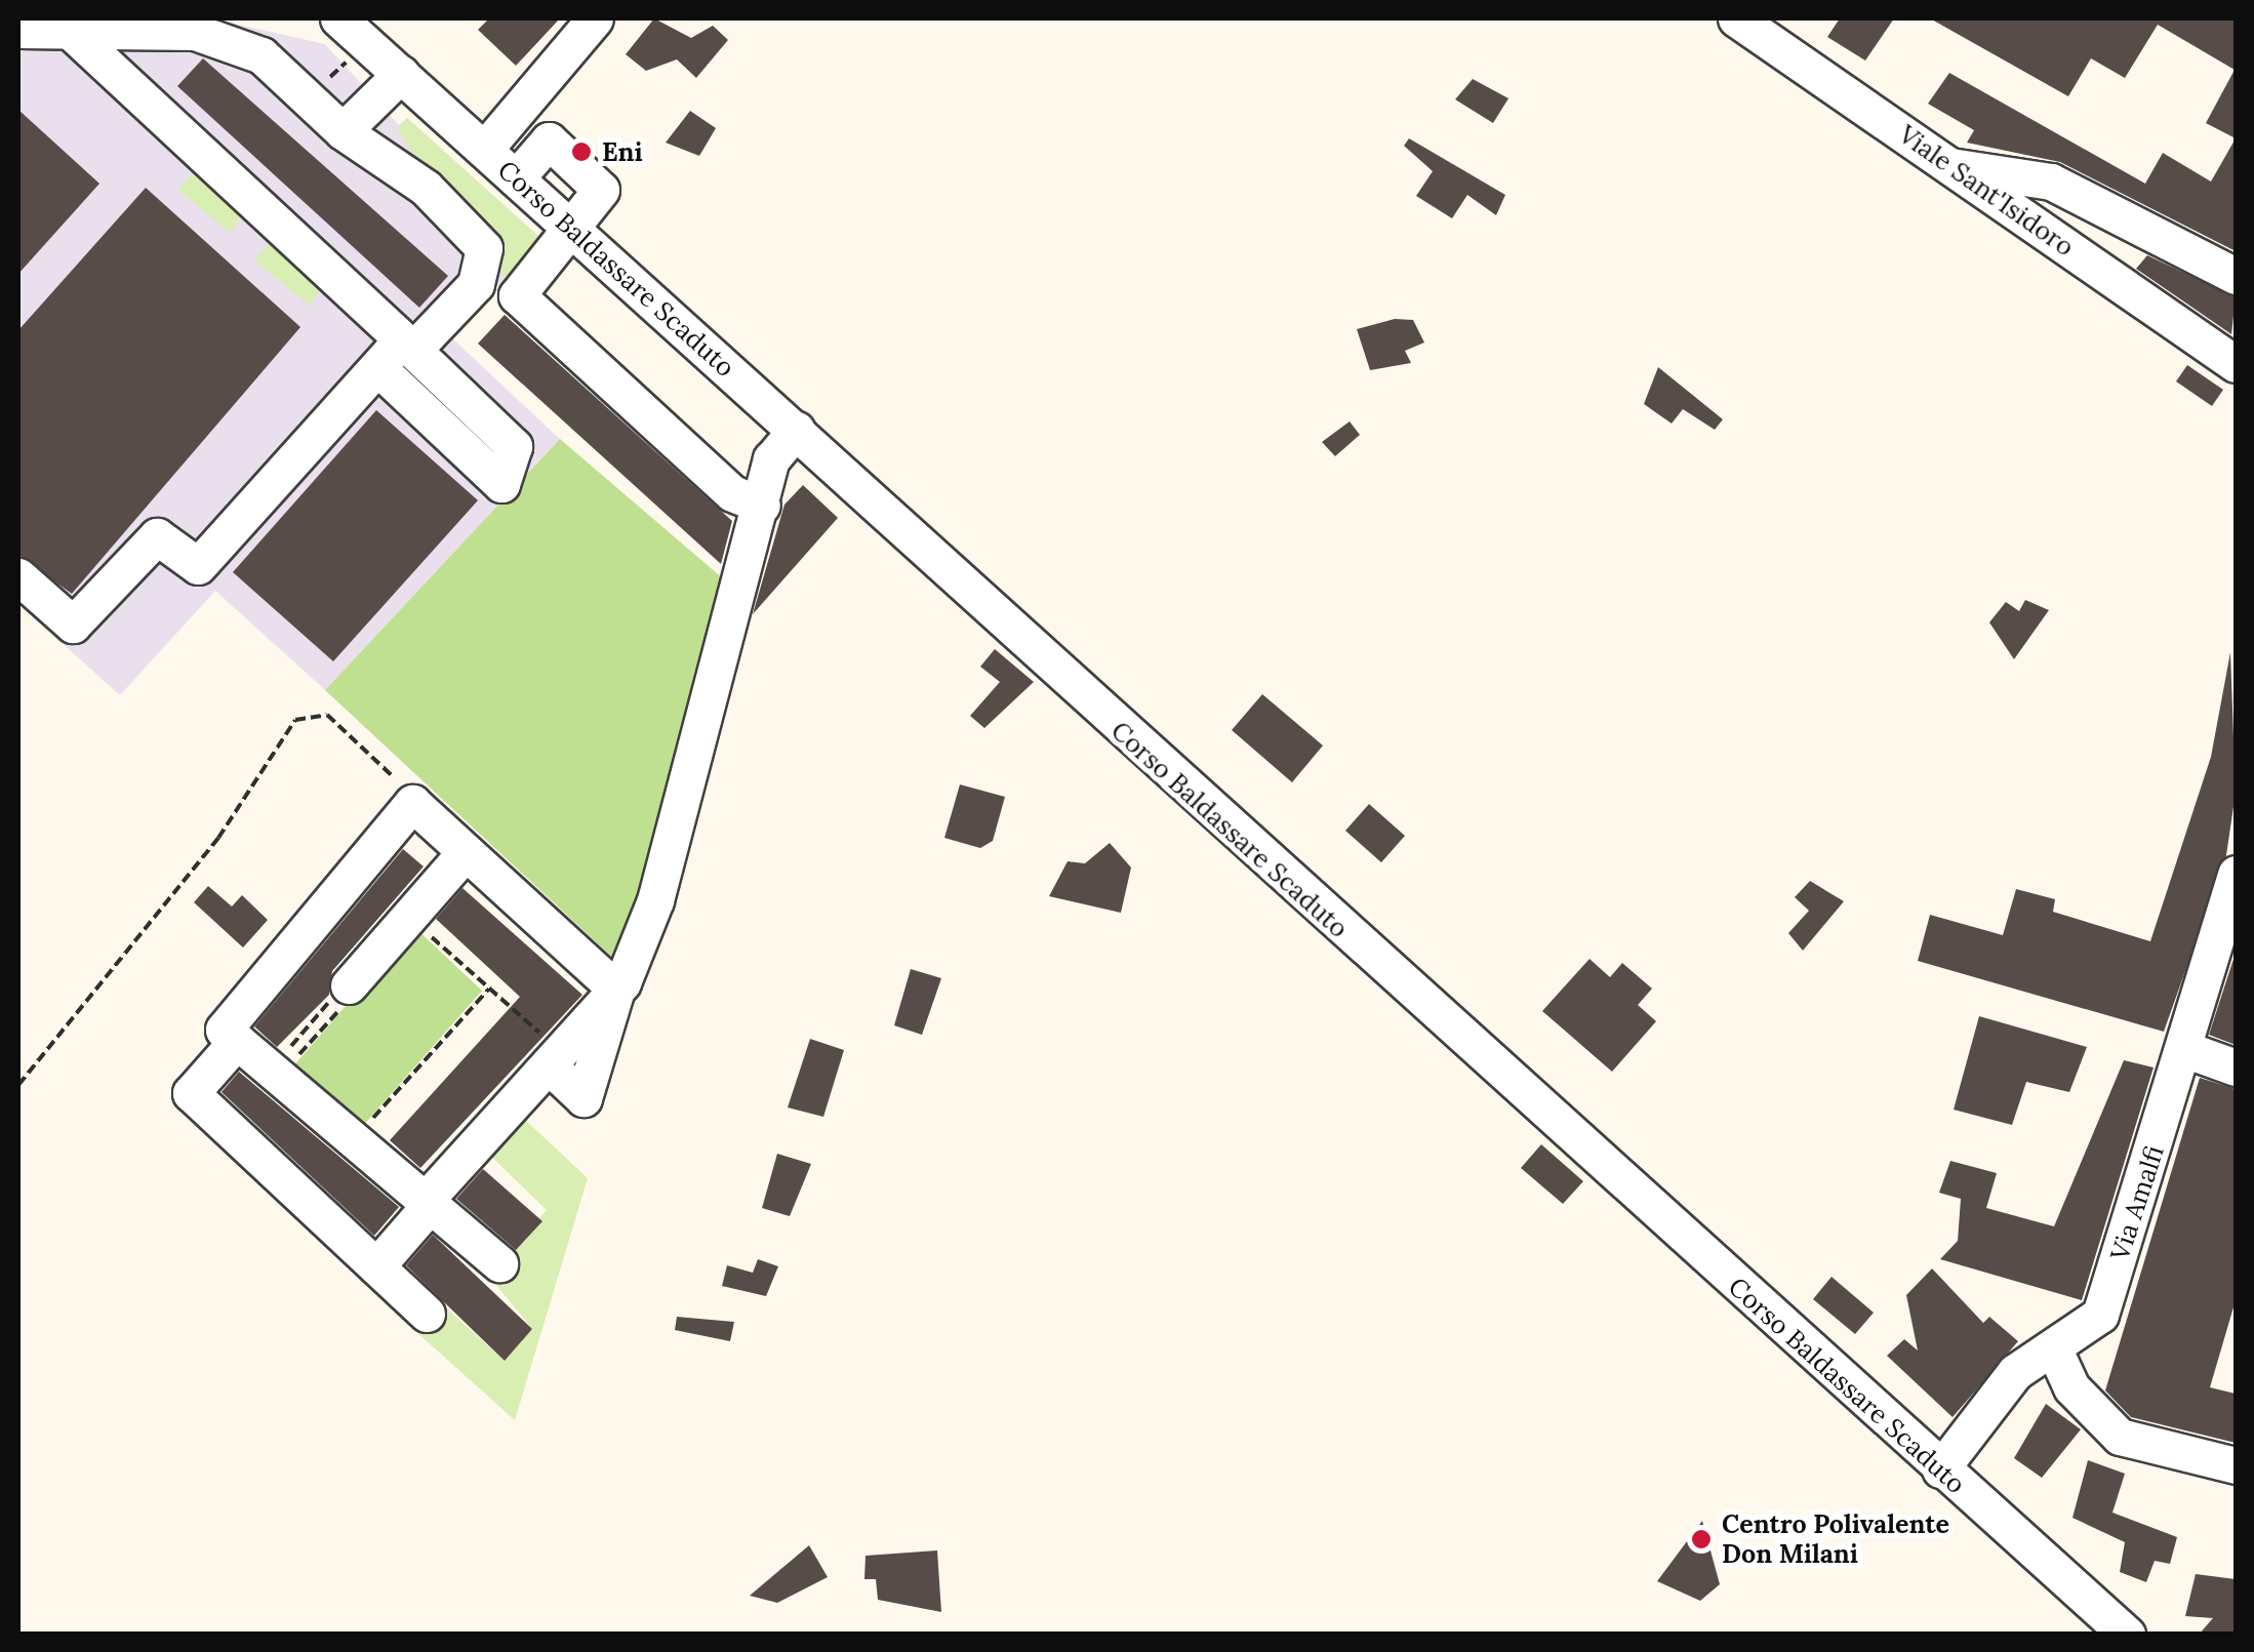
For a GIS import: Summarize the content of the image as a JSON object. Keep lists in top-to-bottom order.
{
  "streets": {
    "street": ["Viale Sant'Isidoro", "Corso Baldassare Scaduto", "Via Amalfi"]
  },
  "crossings": [
    ["Corso Baldassare Scaduto", "Via Amalfi"]
  ],
  "places": ["Eni", "Centro Polivalente Don Milani"]
}
